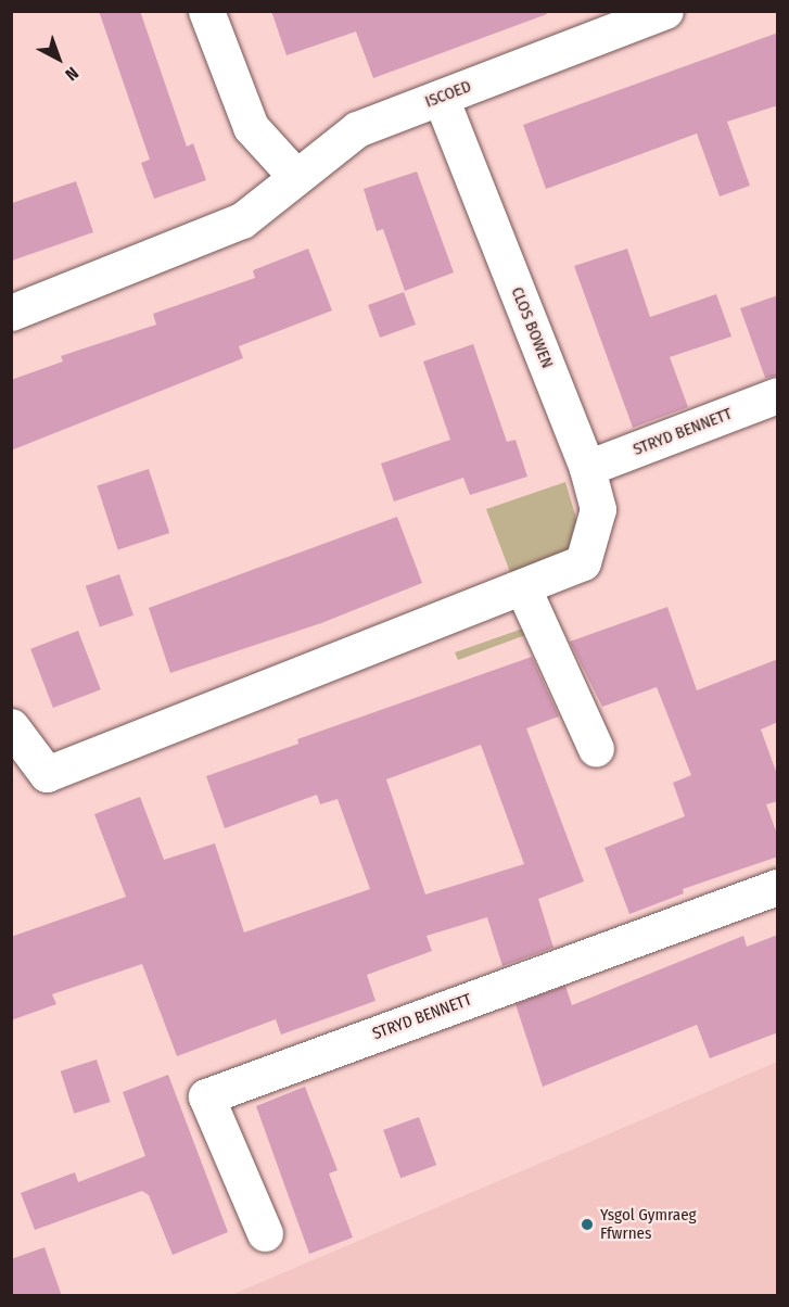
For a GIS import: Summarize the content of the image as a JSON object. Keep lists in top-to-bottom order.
{
  "streets": {
    "street": ["ISCOED", "CLOS BOWEN", "STRYD BENNETT"]
  },
  "crossings": [
    ["ISCOED", "CLOS BOWEN"],
    ["CLOS BOWEN", "STRYD BENNETT"]
  ],
  "places": ["Ysgol Gymraeg Ffwrnes"],
  "north": "bottom right"
}
